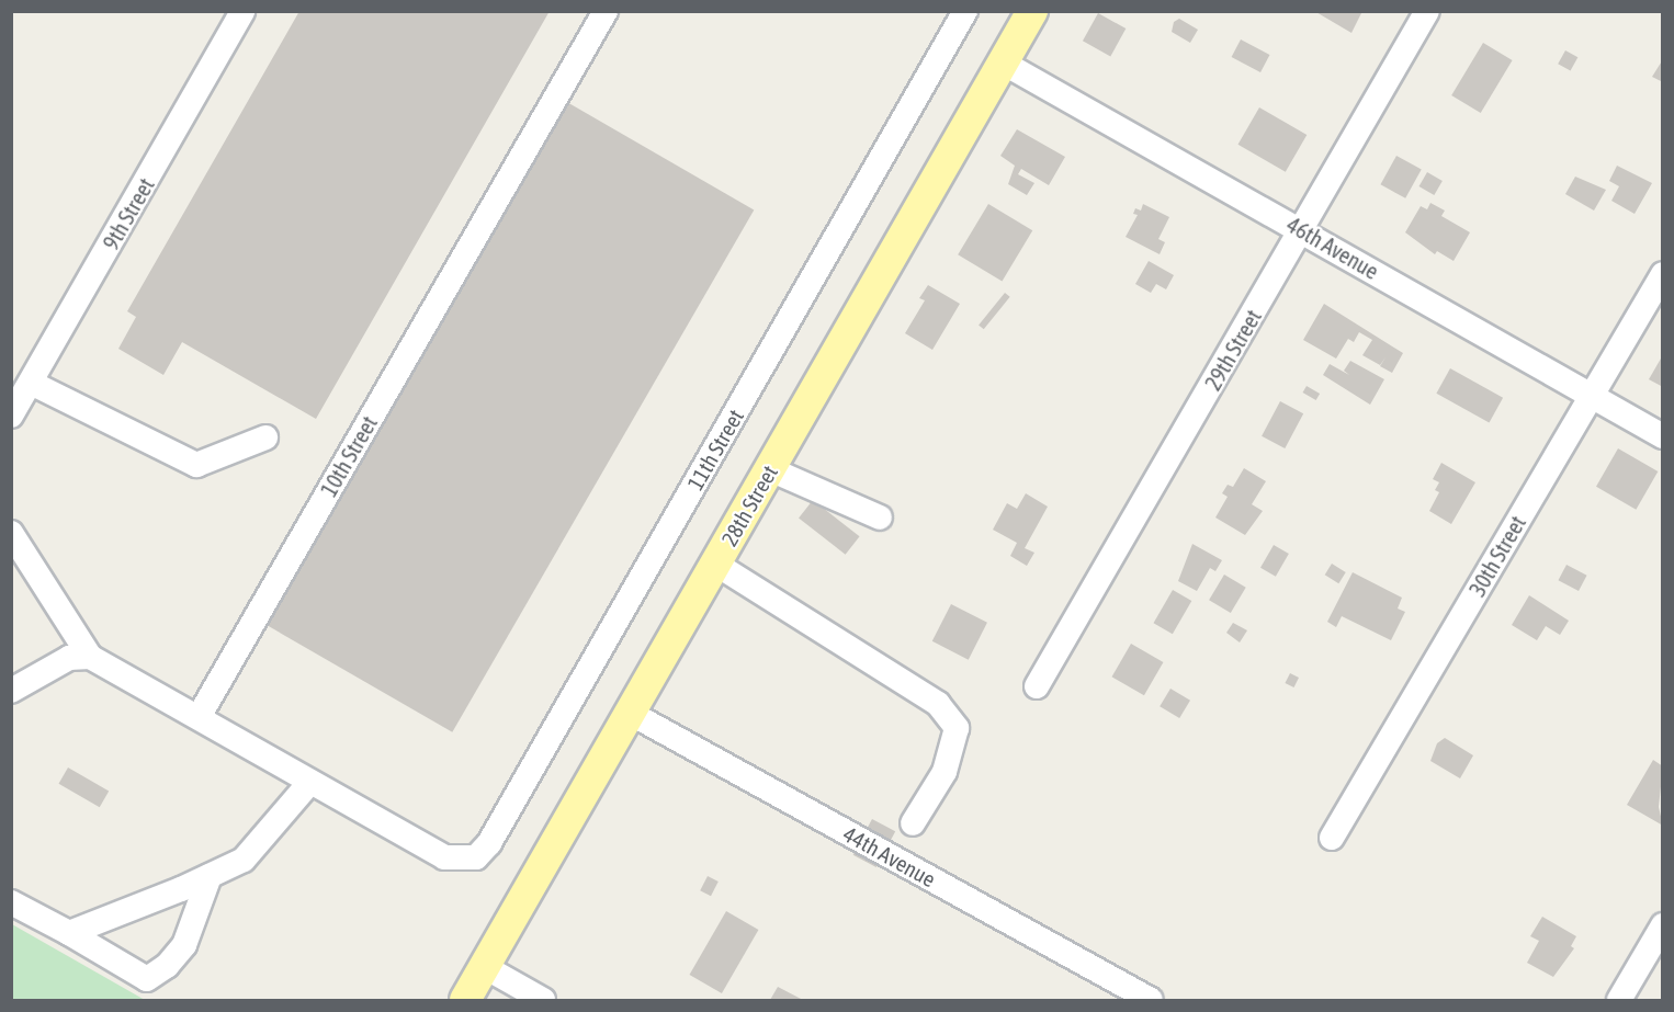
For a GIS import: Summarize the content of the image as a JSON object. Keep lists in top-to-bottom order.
{
  "streets": {
    "main road": ["28th Street"],
    "street": [
      "9th Street",
      "46th Avenue",
      "29th Street",
      "11th Street",
      "10th Street",
      "30th Street",
      "44th Avenue"
    ]
  },
  "crossings": [
    ["46th Avenue", "29th Street"],
    ["46th Avenue", "28th Street"],
    ["46th Avenue", "30th Street"],
    ["28th Street", "44th Avenue"]
  ]
}
